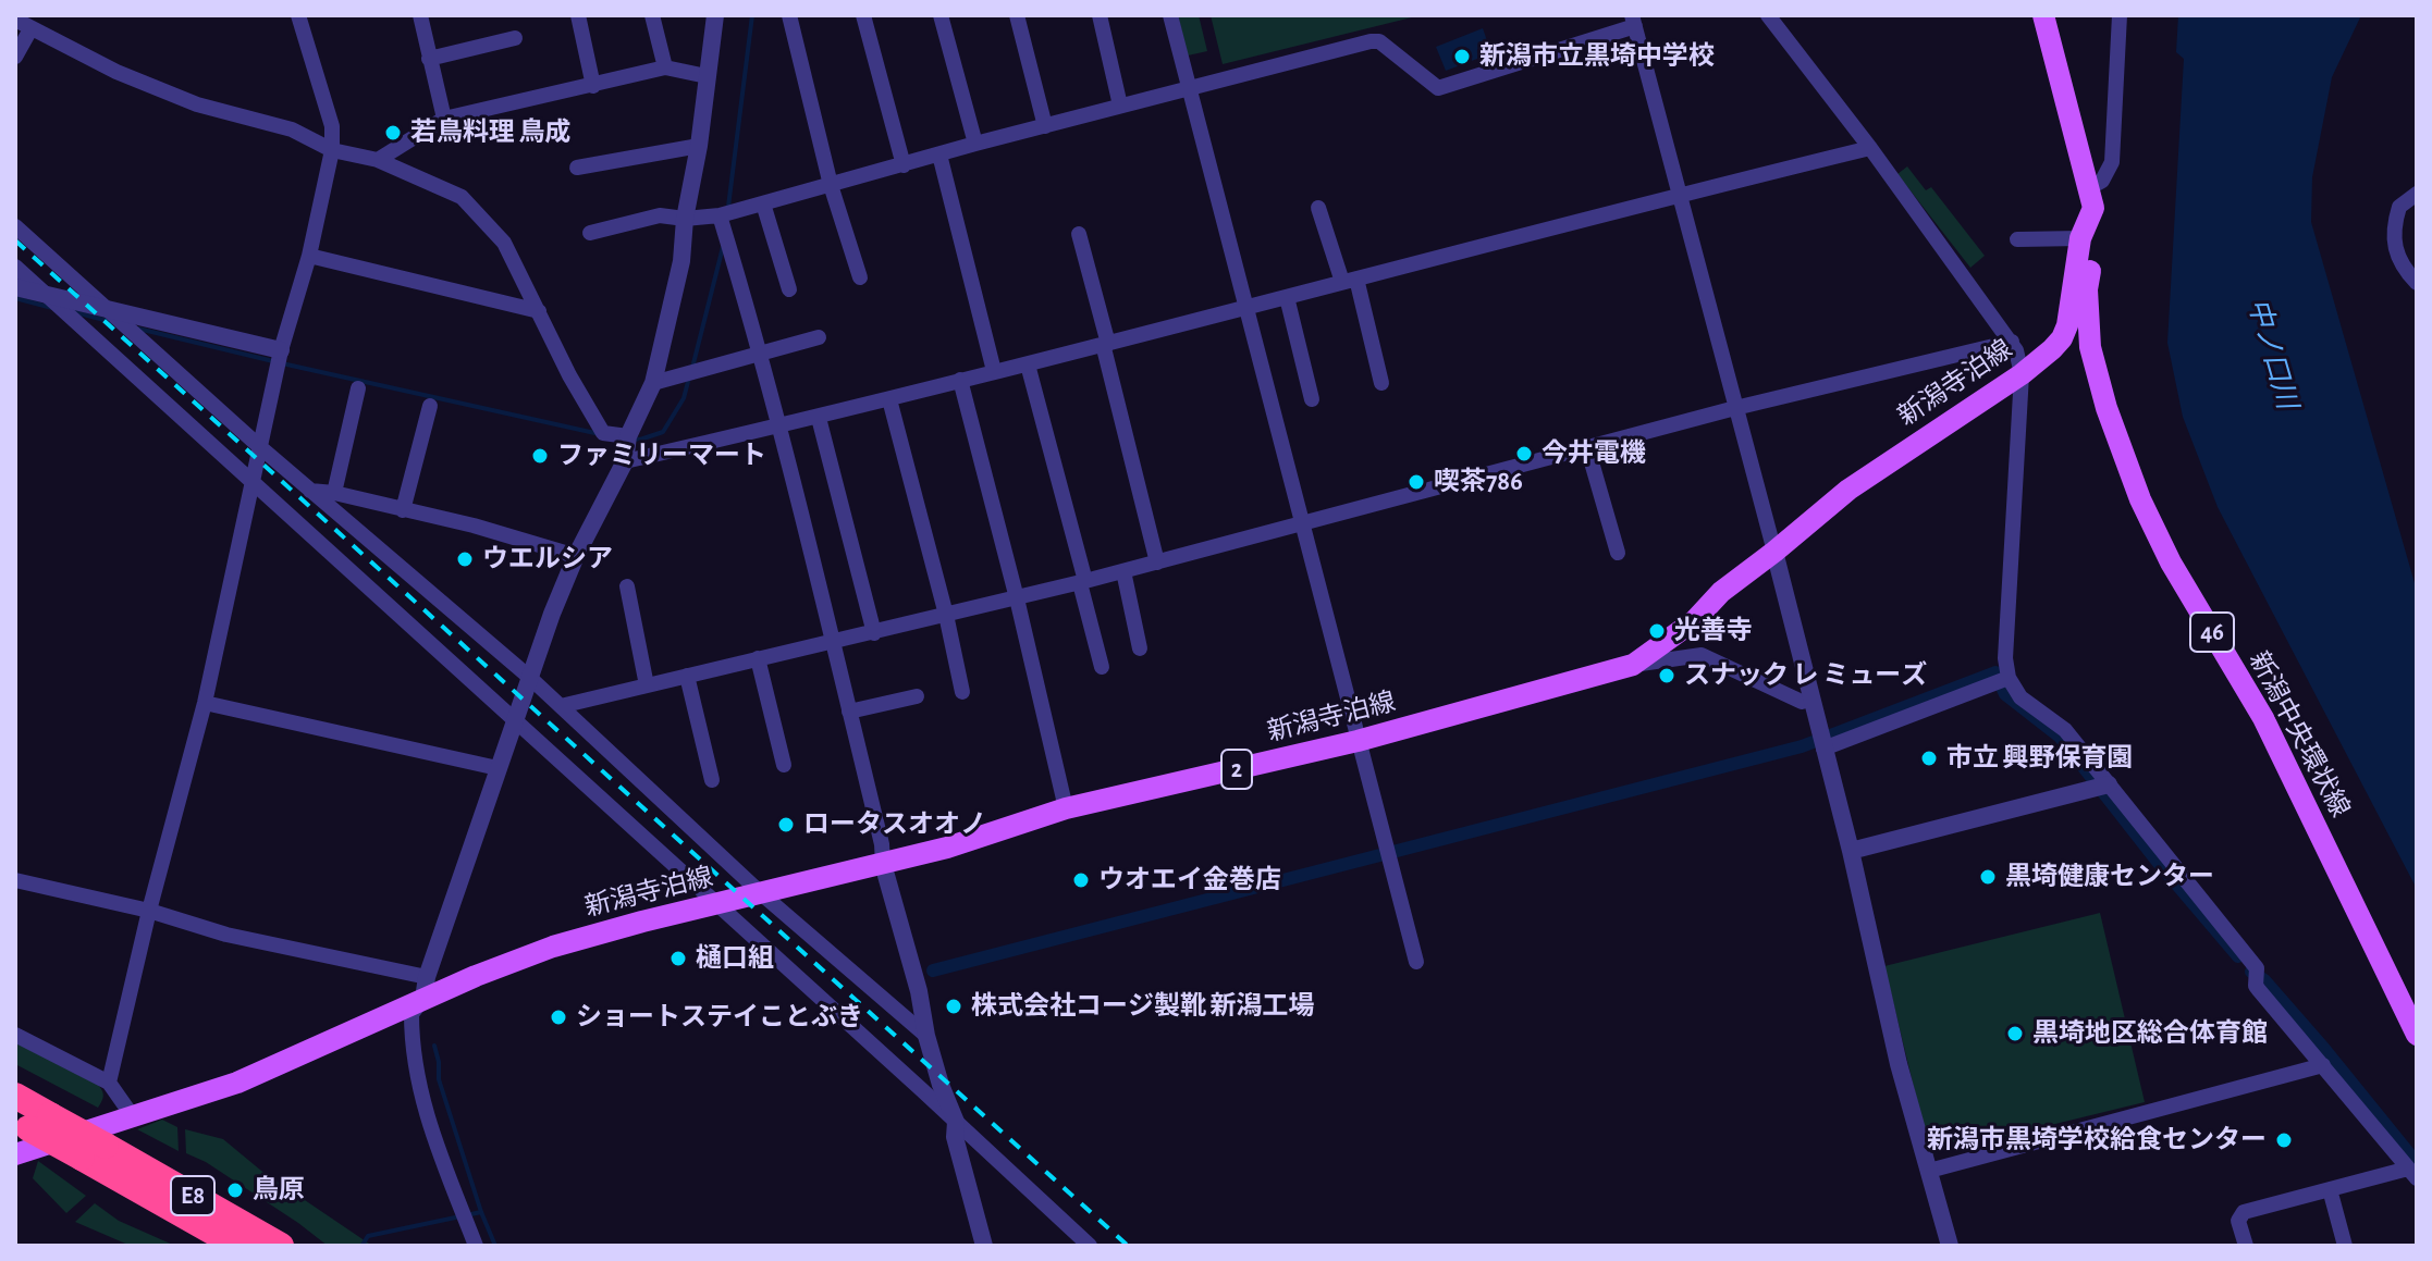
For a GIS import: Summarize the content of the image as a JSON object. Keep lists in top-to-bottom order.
{
  "streets": {
    "highway": ["E8"],
    "main road": [
      "新潟寺泊線",
      "46",
      "新潟中央環状線",
      "2"
    ]
  },
  "crossings": [
    ["新潟寺泊線", "新潟中央環状線"]
  ],
  "water": ["中ノ口川"],
  "places": [
    "新潟市立黒埼中学校",
    "若鳥料理 鳥成",
    "今井電機",
    "ファミリーマート",
    "喫茶786",
    "ウエルシア",
    "光善寺",
    "スナック レ ミューズ",
    "市立 興野保育園",
    "ロータスオオノ",
    "黒埼健康センター",
    "ウオエイ金巻店",
    "樋口組",
    "株式会社コージ製靴 新潟工場",
    "ショートステイことぶき",
    "黒埼地区総合体育館",
    "新潟市黒埼学校給食センター",
    "鳥原"
  ]
}
